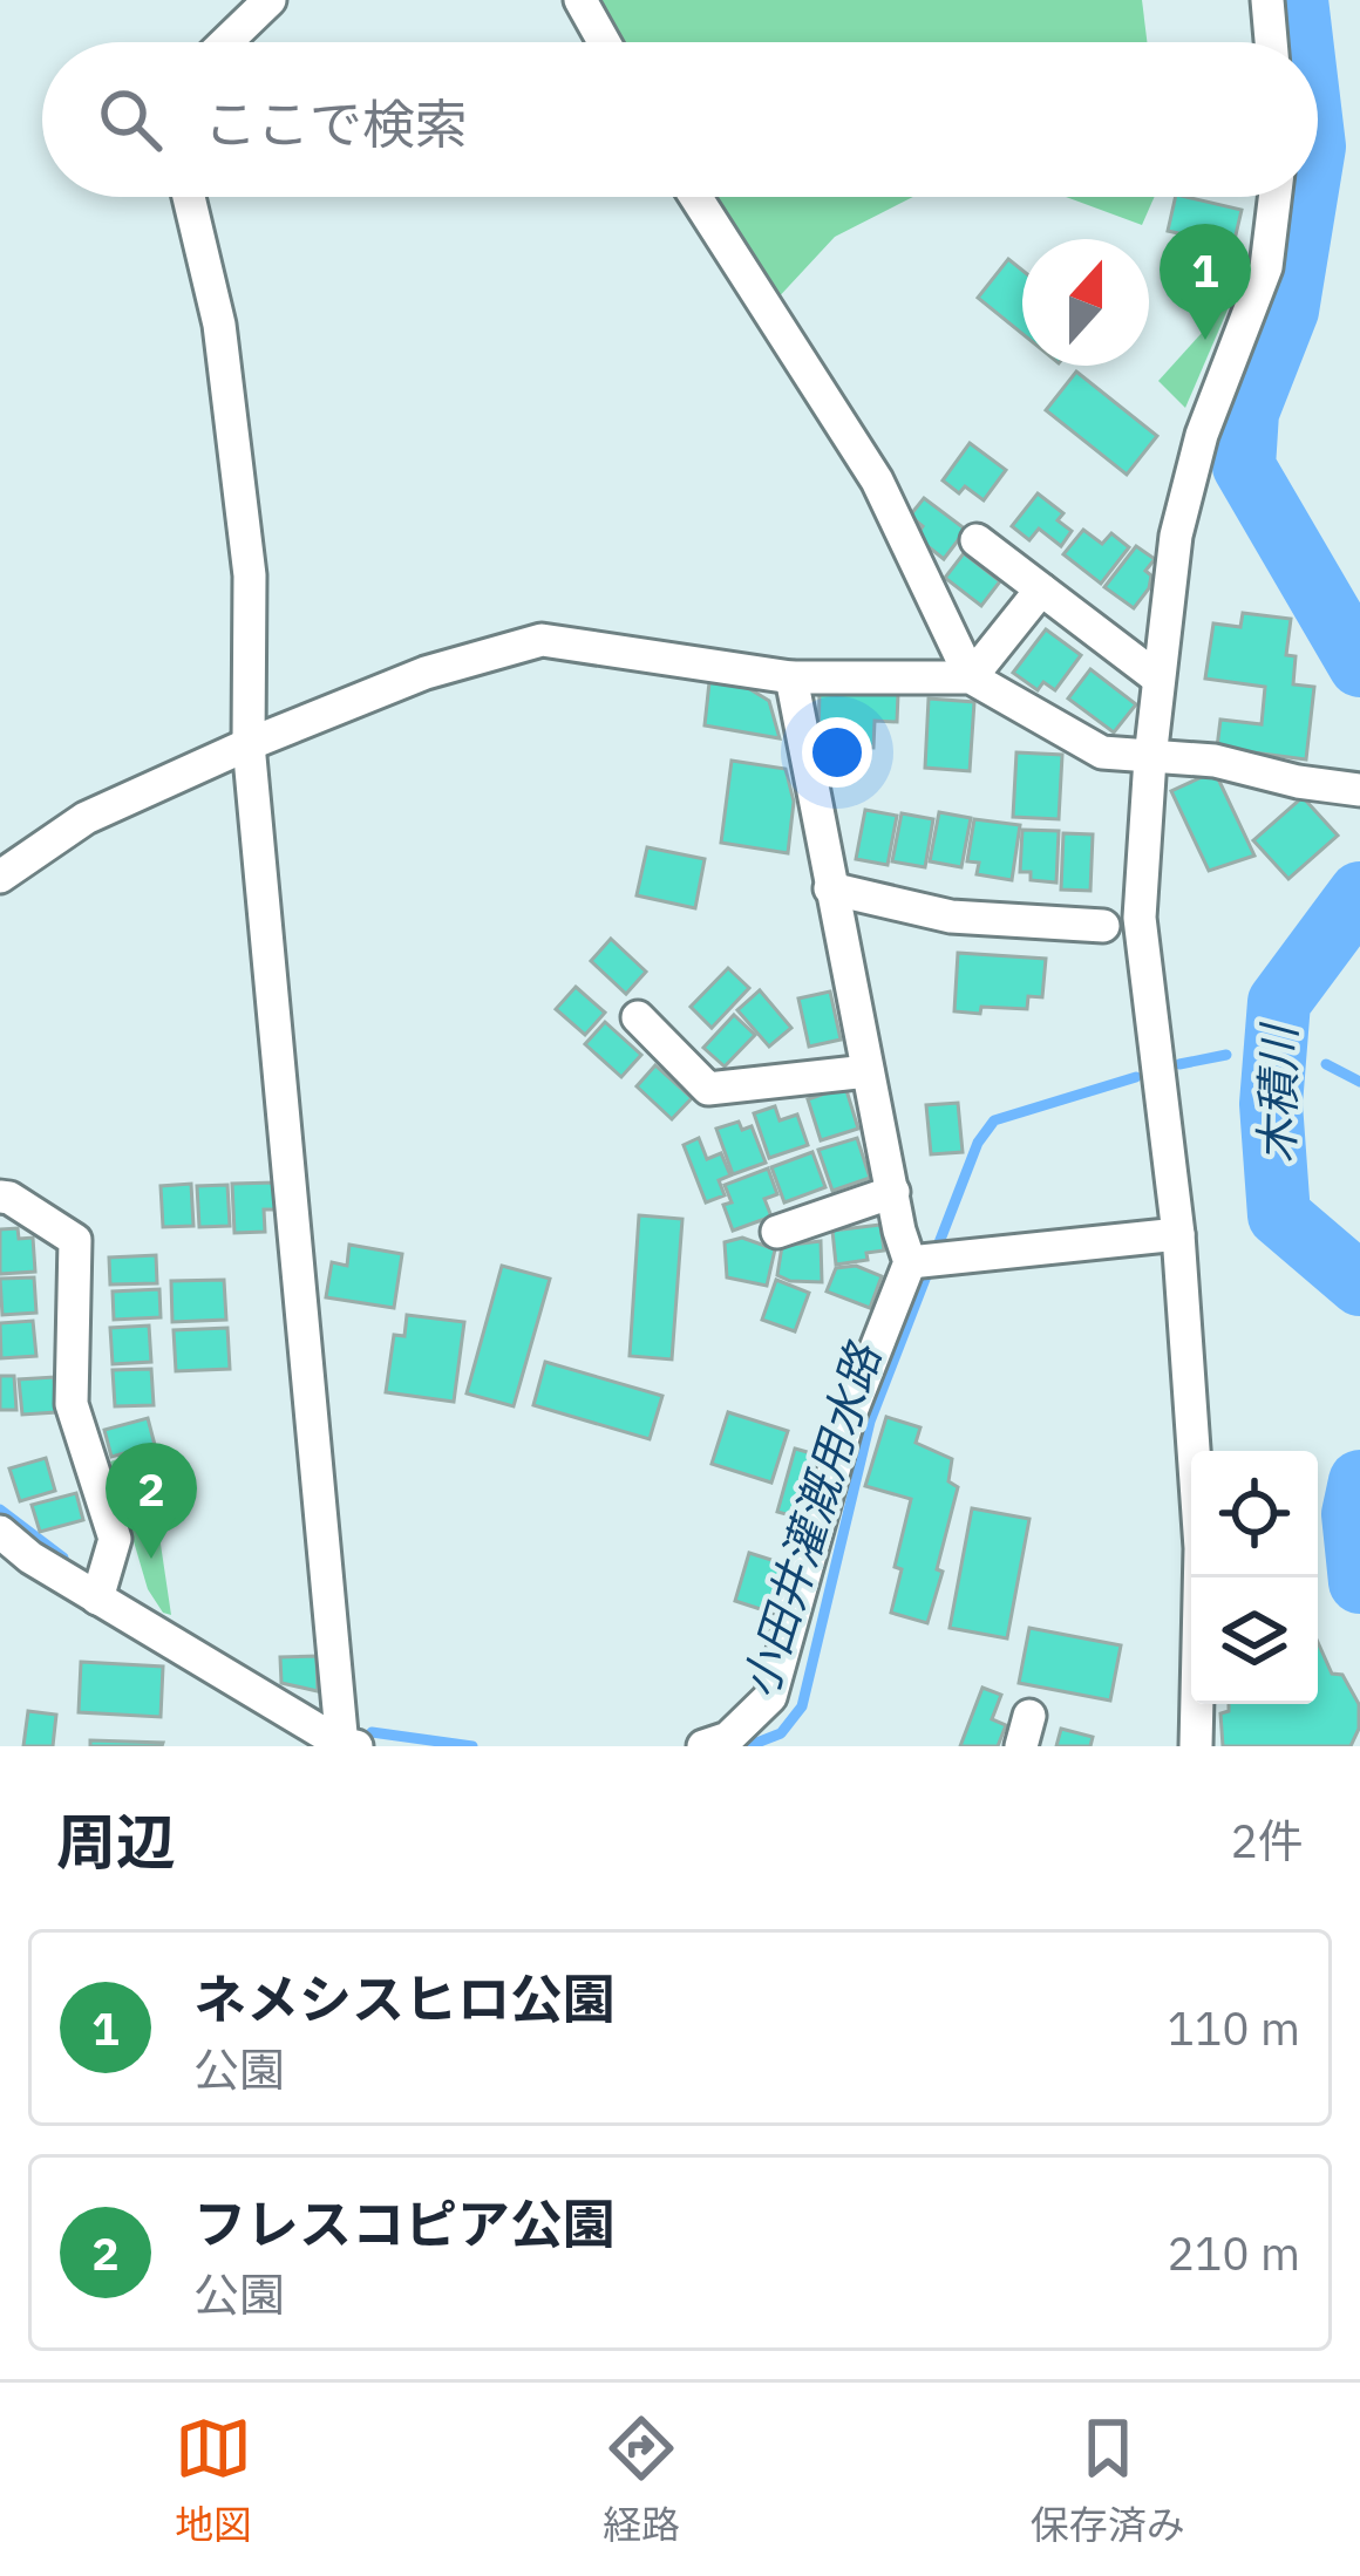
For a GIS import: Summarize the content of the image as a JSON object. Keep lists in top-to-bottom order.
{
  "water": ["木積川", "小田井灌漑用水路"],
  "north": "top",
  "page": {
    "search": "ここで検索",
    "pins": ["1", "2"],
    "heading": ["周辺", "2件"],
    "list": [
      {
        "mark": "1",
        "name": "ネメシスヒロ公園",
        "note": "公園",
        "value": "110 m"
      },
      {
        "mark": "2",
        "name": "フレスコピア公園",
        "note": "公園",
        "value": "210 m"
      }
    ],
    "nav": ["地図", "経路", "保存済み"]
  }
}
